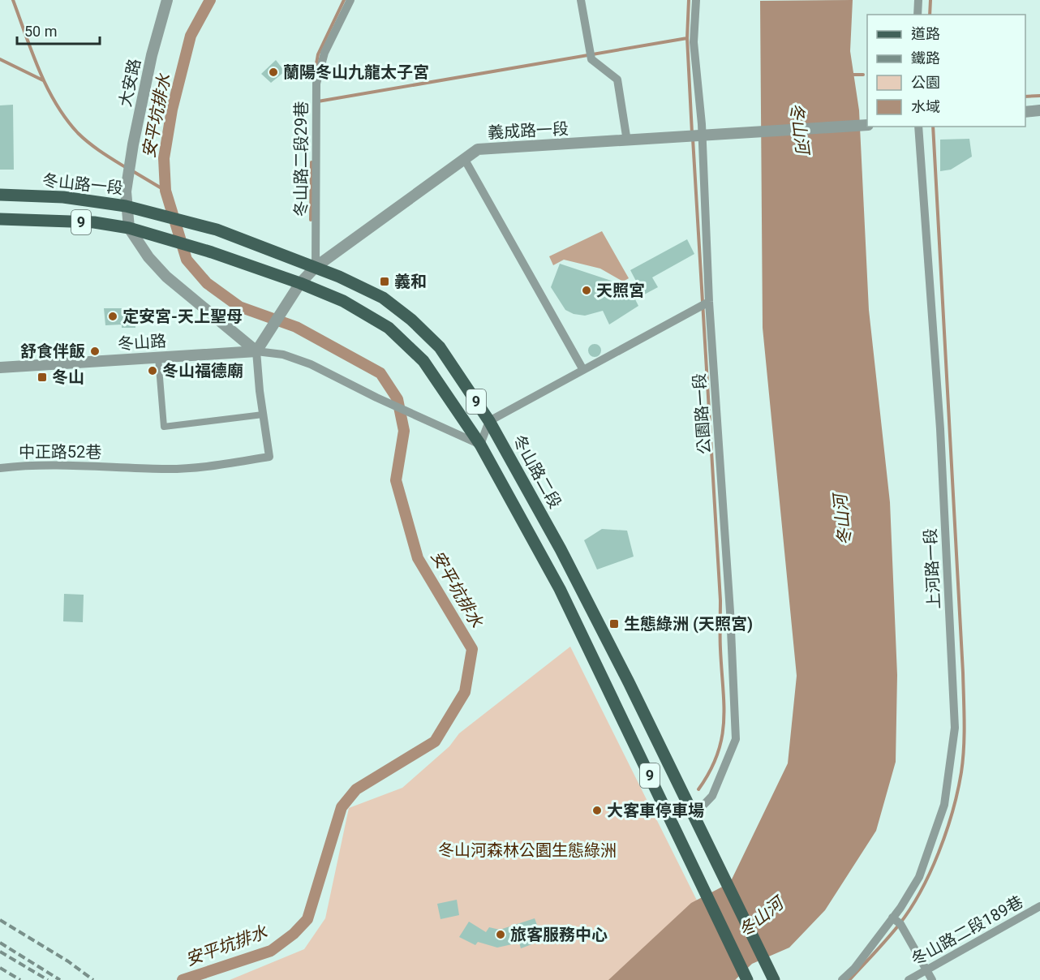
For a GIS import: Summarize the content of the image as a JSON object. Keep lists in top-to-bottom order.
{
  "streets": {
    "main road": ["冬山路一段", "9", "冬山路二段"],
    "street": [
      "大安路",
      "義成路一段",
      "冬山路二段29巷",
      "冬山路",
      "公園路一段",
      "中正路52巷",
      "上河路一段",
      "冬山路二段189巷"
    ]
  },
  "crossings": [
    ["大安路", "冬山路一段"],
    ["大安路", "9"],
    ["義成路一段", "冬山路二段29巷"],
    ["義成路一段", "公園路一段"],
    ["義成路一段", "冬山路二段"],
    ["冬山路二段29巷", "冬山路二段"],
    ["冬山路一段", "冬山路二段"],
    ["9", "冬山路"],
    ["公園路一段", "冬山路二段"]
  ],
  "water": ["安平坑排水", "冬山河"],
  "parks": ["冬山河森林公園生態綠洲"],
  "places": {
    "other": [
      "蘭陽冬山九龍太子宮",
      "天照宮",
      "定安宮-天上聖母",
      "舒食伴飯",
      "冬山福德廟",
      "大客車停車場",
      "旅客服務中心"
    ],
    "transit": ["義和", "冬山", "生態綠洲 (天照宮)"]
  },
  "legend": [
    "道路",
    "鐵路",
    "公園",
    "水域"
  ],
  "scale_bar": "50 m"
}
